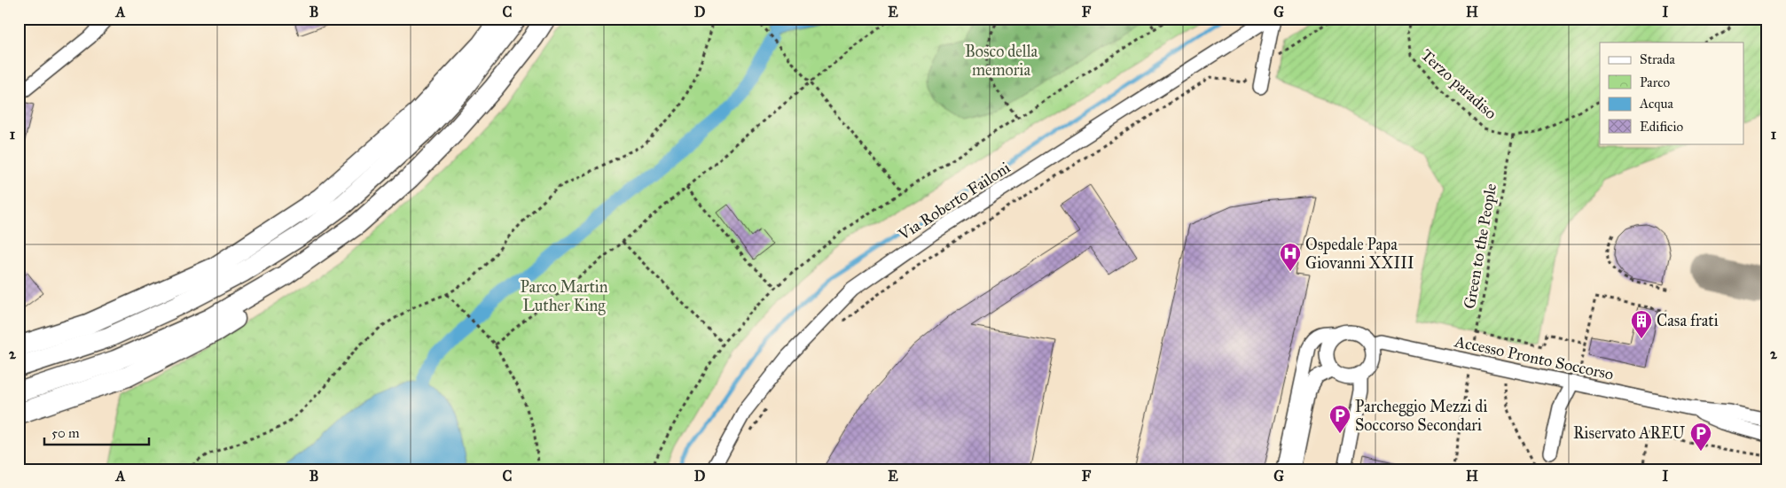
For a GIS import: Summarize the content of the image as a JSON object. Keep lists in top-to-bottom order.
{
  "streets": {
    "street": ["Via Roberto Failoni", "Accesso Pronto Soccorso"],
    "path": ["Terzo paradiso", "Green to the People"]
  },
  "crossings": [
    ["Terzo paradiso", "Green to the People"],
    ["Green to the People", "Accesso Pronto Soccorso"]
  ],
  "parks": ["Bosco della memoria", "Parco Martin Luther King"],
  "places": {
    "hospital": ["Ospedale Papa Giovanni XXIII"],
    "building": ["Casa frati"],
    "parking": ["Parcheggio Mezzi di Soccorso Secondari", "Riservato AREU"]
  },
  "legend": [
    "Strada",
    "Parco",
    "Acqua",
    "Edificio"
  ],
  "scale_bar": "50 m",
  "grid": {
    "columns": [
      "A",
      "B",
      "C",
      "D",
      "E",
      "F",
      "G",
      "H",
      "I"
    ],
    "rows": ["1", "2"]
  }
}
